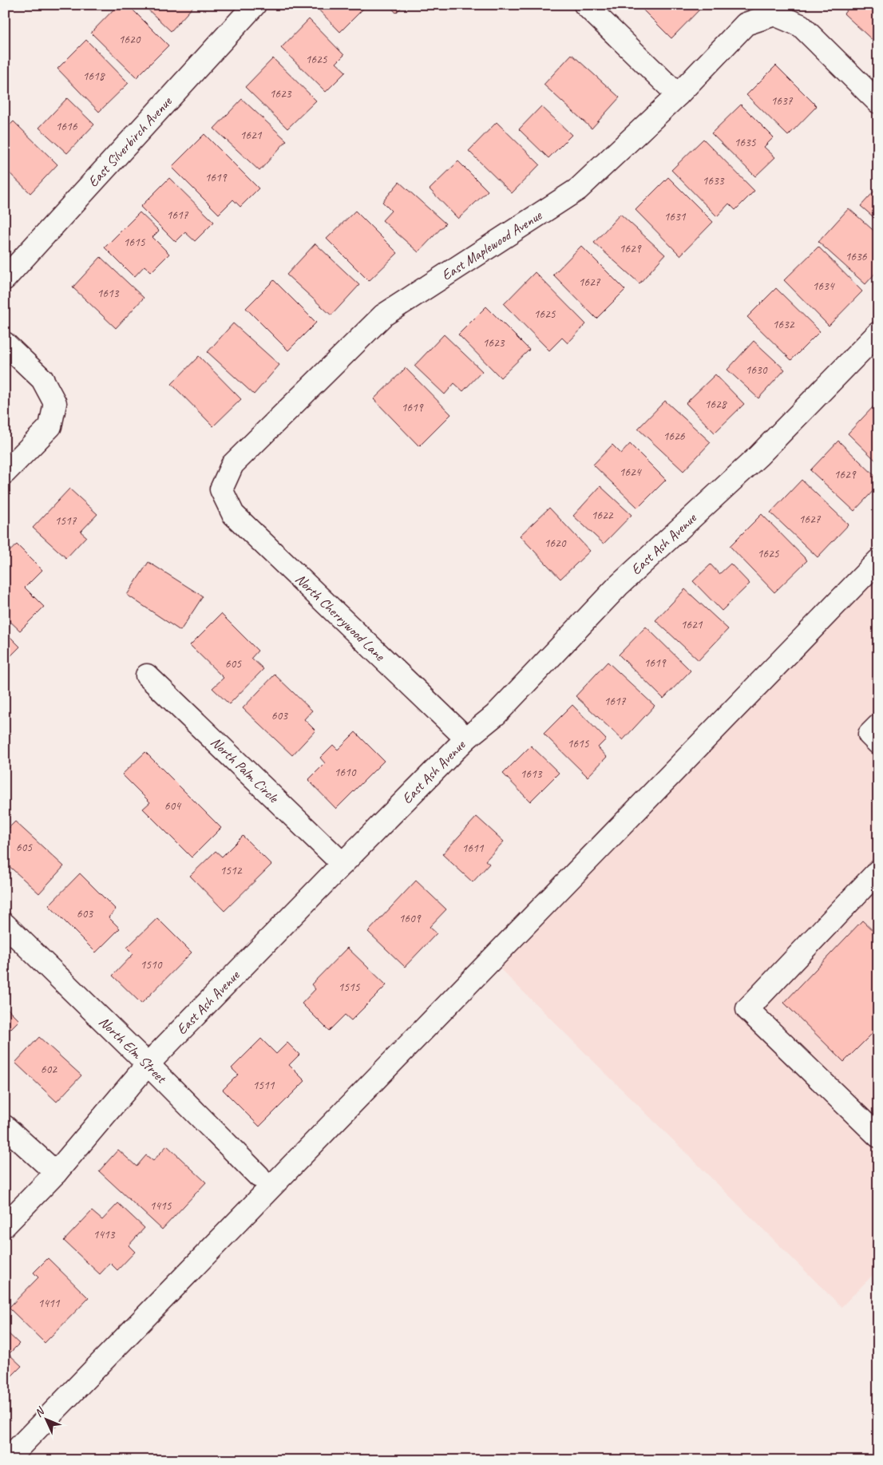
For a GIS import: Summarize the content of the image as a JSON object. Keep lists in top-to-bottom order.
{
  "streets": {
    "street": [
      "East Silverbirch Avenue",
      "East Maplewood Avenue",
      "East Ash Avenue",
      "North Cherrywood Lane",
      "North Palm Circle",
      "North Elm Street"
    ]
  },
  "crossings": [
    ["East Maplewood Avenue", "North Cherrywood Lane"],
    ["East Ash Avenue", "North Cherrywood Lane"],
    ["East Ash Avenue", "North Palm Circle"],
    ["East Ash Avenue", "North Elm Street"]
  ],
  "house_numbers": [
    "1620",
    "1625",
    "1618",
    "1623",
    "1637",
    "1616",
    "1621",
    "1635",
    "1619",
    "1633",
    "1617",
    "1631",
    "1615",
    "1629",
    "1636",
    "1627",
    "1634",
    "1613",
    "1625",
    "1632",
    "1623",
    "1630",
    "1628",
    "1619",
    "1626",
    "1624",
    "1629",
    "1622",
    "1627",
    "1517",
    "1620",
    "1625",
    "1621",
    "1619",
    "605",
    "1617",
    "603",
    "1615",
    "1610",
    "1613",
    "604",
    "605",
    "1611",
    "1512",
    "603",
    "1609",
    "1510",
    "1515",
    "602",
    "1511",
    "1415",
    "1413",
    "1411"
  ],
  "north": "top left"
}
